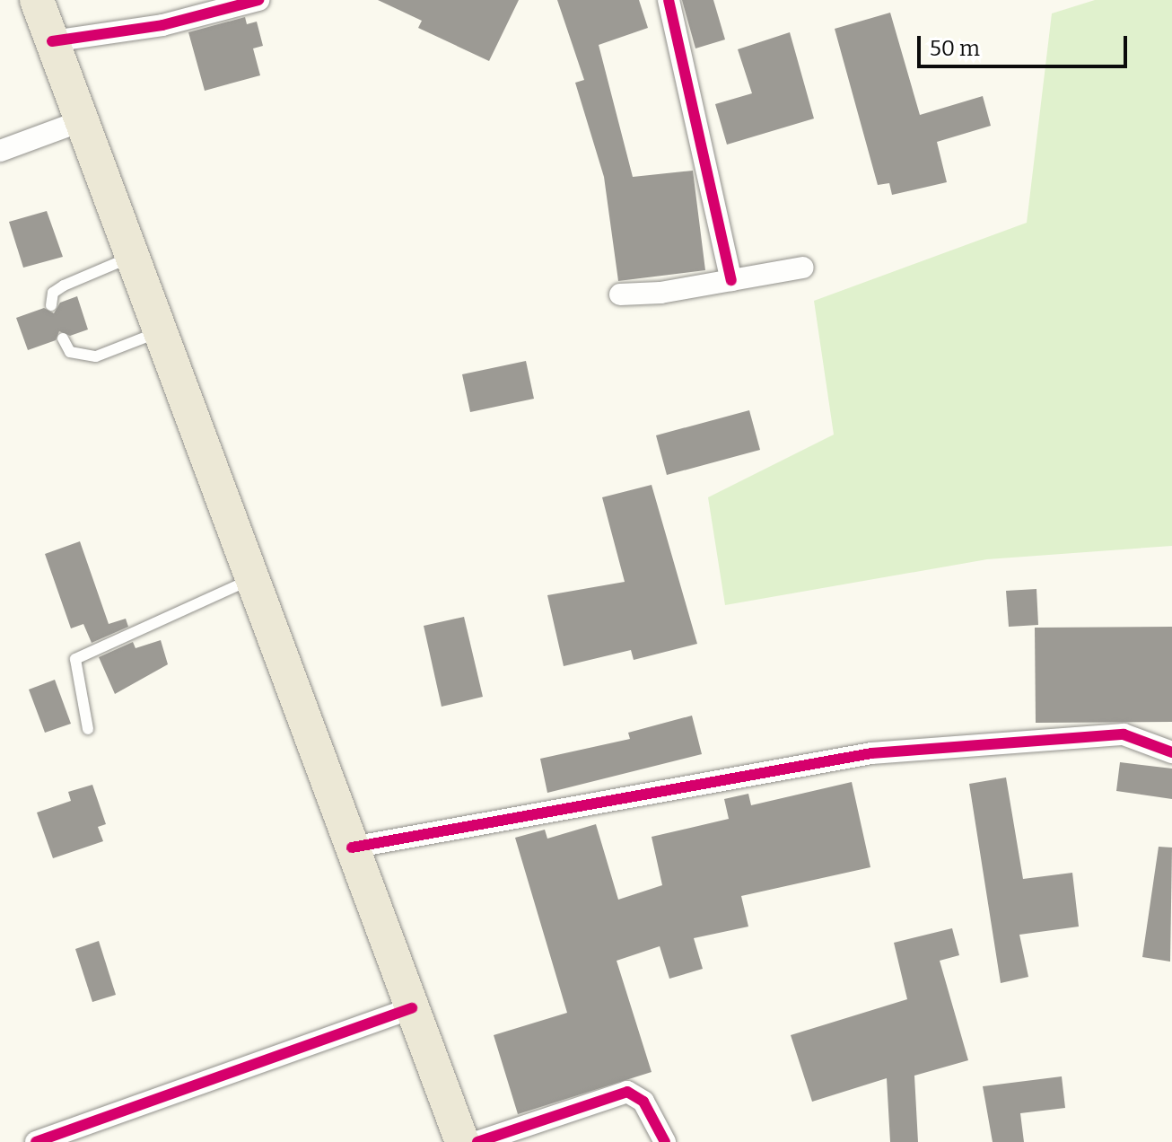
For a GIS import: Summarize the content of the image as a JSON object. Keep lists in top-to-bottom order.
{
  "scale_bar": "50 m"
}
